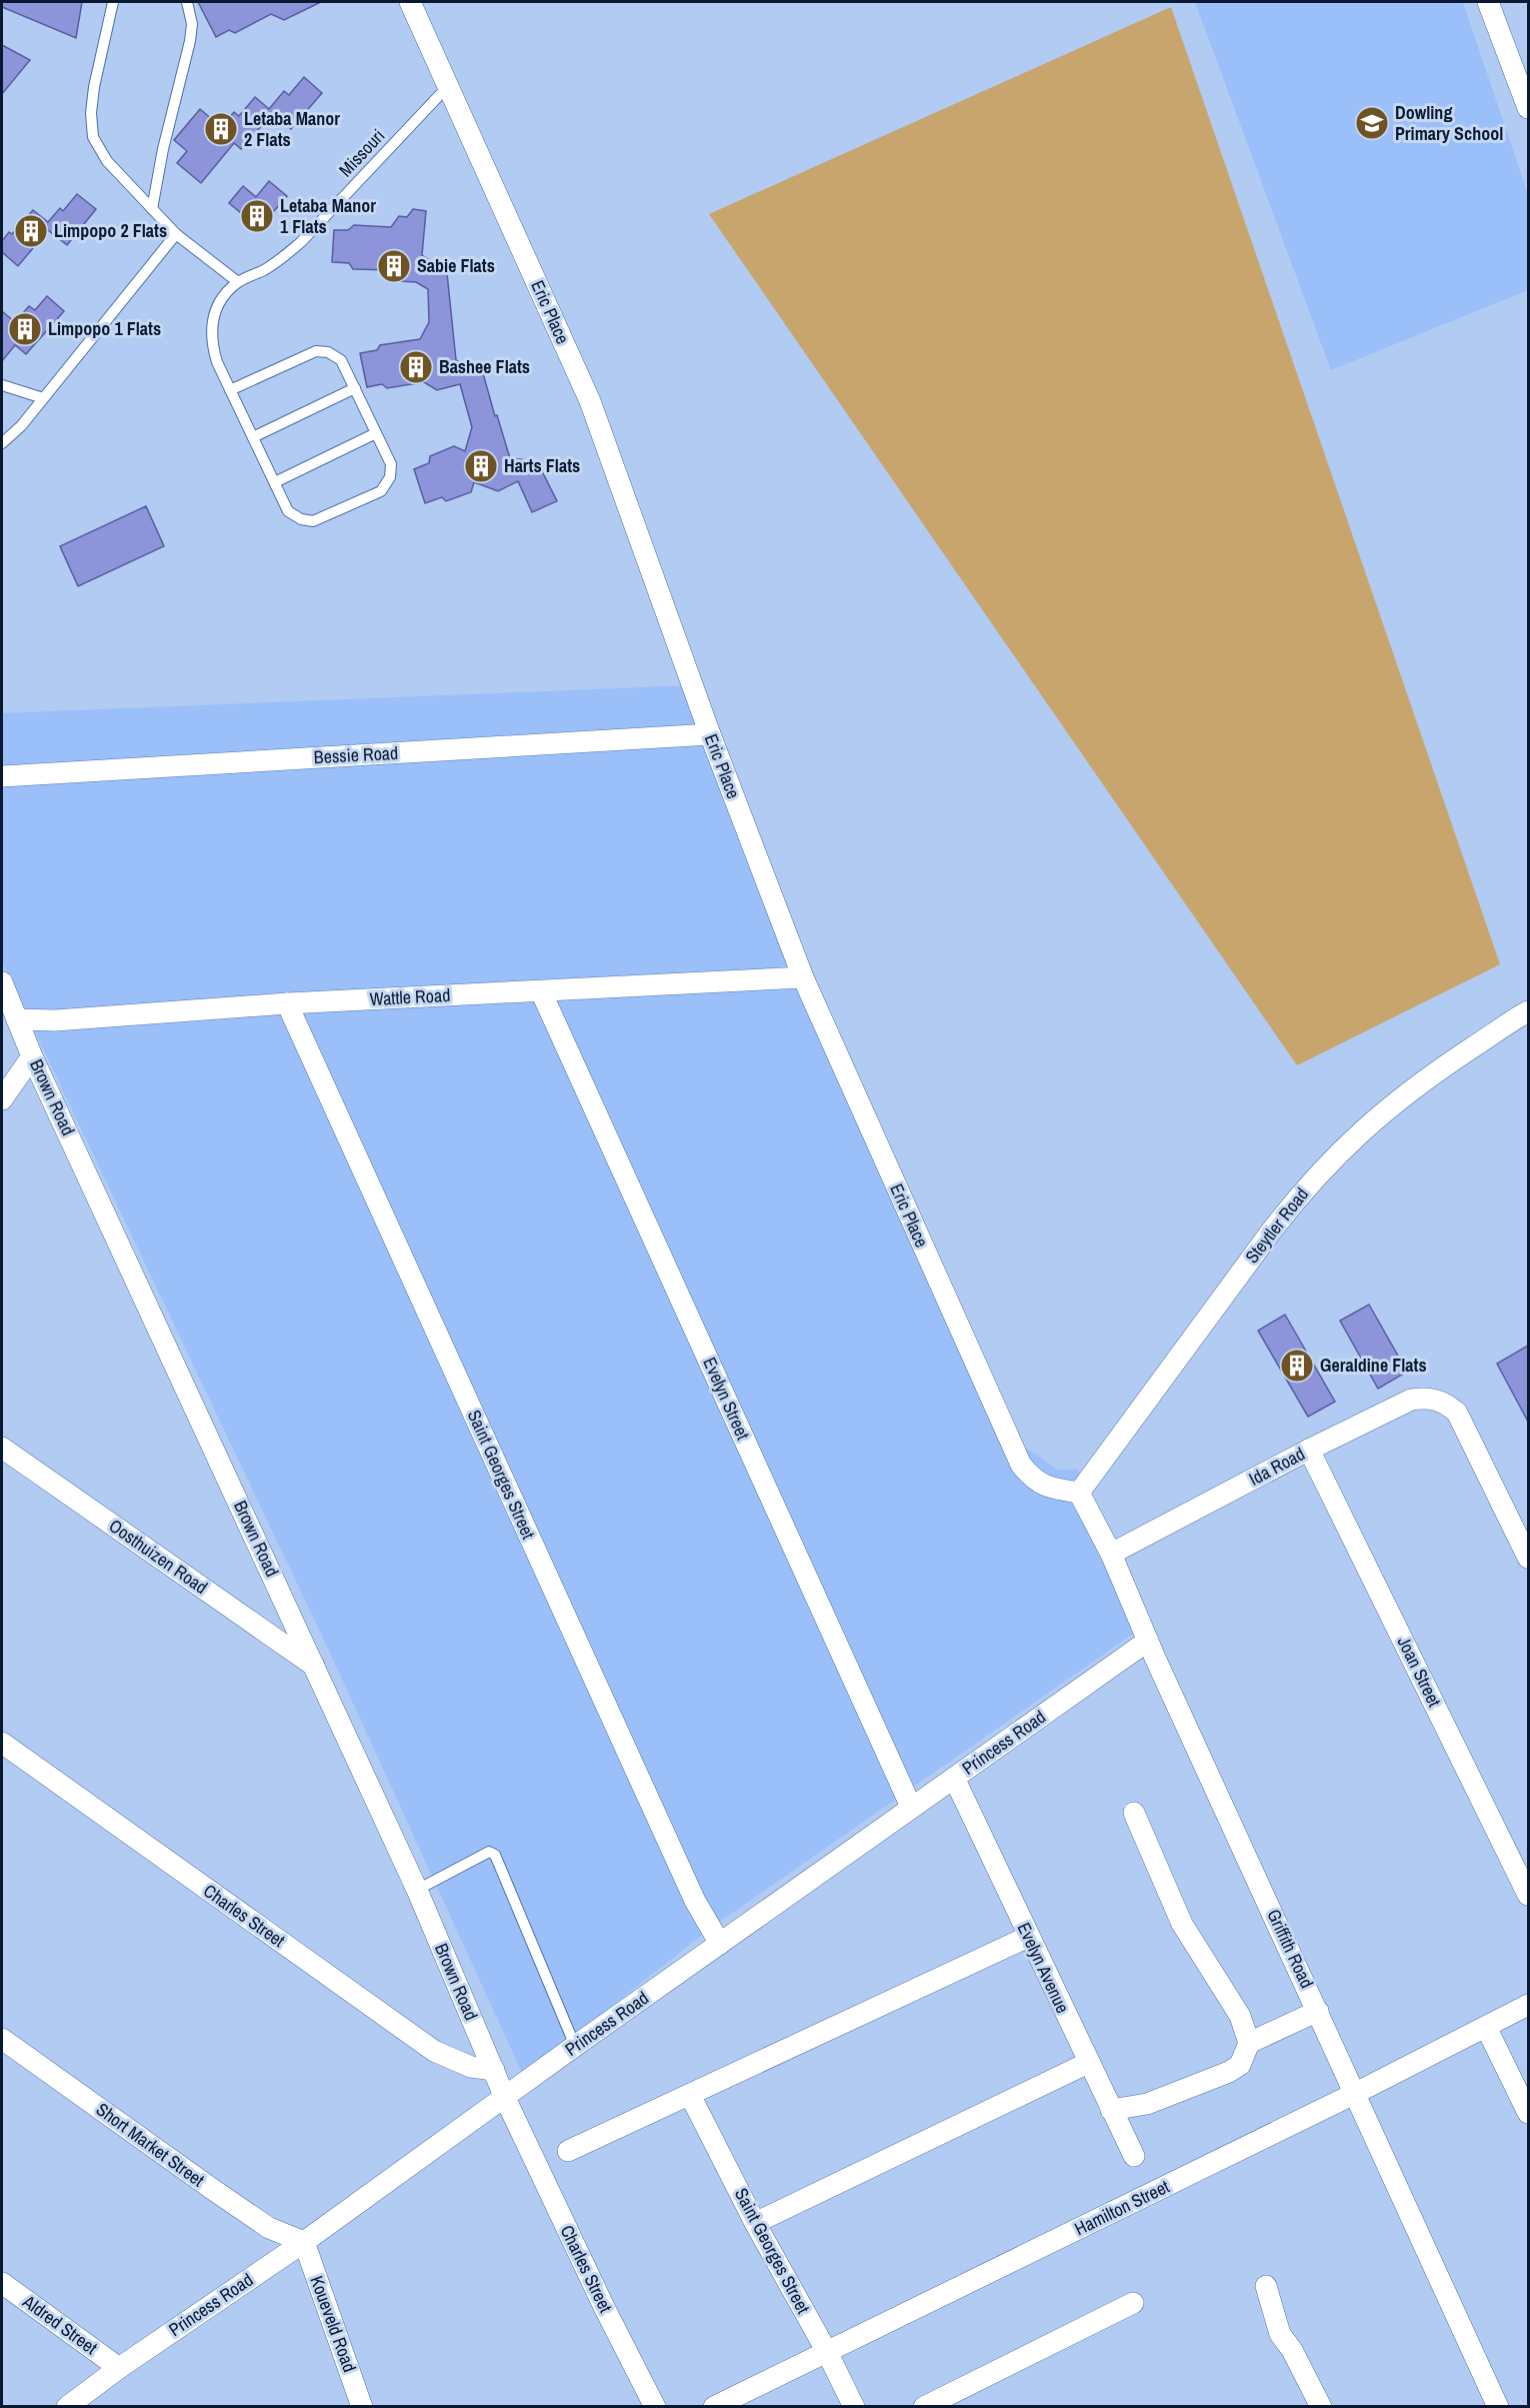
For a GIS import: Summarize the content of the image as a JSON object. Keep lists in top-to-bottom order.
{
  "streets": {
    "street": [
      "Eric Place",
      "Bessie Road",
      "Wattle Road",
      "Brown Road",
      "Steytler Road",
      "Evelyn Street",
      "Ida Road",
      "Saint Georges Street",
      "Oosthuizen Road",
      "Joan Street",
      "Princess Road",
      "Charles Street",
      "Griffith Road",
      "Evelyn Avenue",
      "Short Market Street",
      "Hamilton Street",
      "Koueveld Road",
      "Aldred Street"
    ],
    "lane": ["Missouri"]
  },
  "crossings": [
    ["Missouri", "Eric Place"],
    ["Eric Place", "Bessie Road"],
    ["Eric Place", "Wattle Road"],
    ["Eric Place", "Steytler Road"],
    ["Eric Place", "Griffith Road"],
    ["Wattle Road", "Brown Road"],
    ["Wattle Road", "Evelyn Street"],
    ["Wattle Road", "Saint Georges Street"],
    ["Brown Road", "Oosthuizen Road"],
    ["Brown Road", "Princess Road"],
    ["Brown Road", "Charles Street"],
    ["Steytler Road", "Griffith Road"],
    ["Evelyn Street", "Princess Road"],
    ["Ida Road", "Joan Street"],
    ["Ida Road", "Griffith Road"],
    ["Saint Georges Street", "Princess Road"],
    ["Saint Georges Street", "Hamilton Street"],
    ["Princess Road", "Charles Street"],
    ["Princess Road", "Griffith Road"],
    ["Princess Road", "Evelyn Avenue"],
    ["Princess Road", "Short Market Street"],
    ["Princess Road", "Koueveld Road"],
    ["Princess Road", "Aldred Street"],
    ["Griffith Road", "Hamilton Street"],
    ["Short Market Street", "Koueveld Road"]
  ],
  "places": {
    "school or university": ["Dowling Primary School"],
    "building": [
      "Letaba Manor 2 Flats",
      "Letaba Manor 1 Flats",
      "Limpopo 2 Flats",
      "Sabie Flats",
      "Limpopo 1 Flats",
      "Bashee Flats",
      "Harts Flats",
      "Geraldine Flats"
    ]
  }
}
